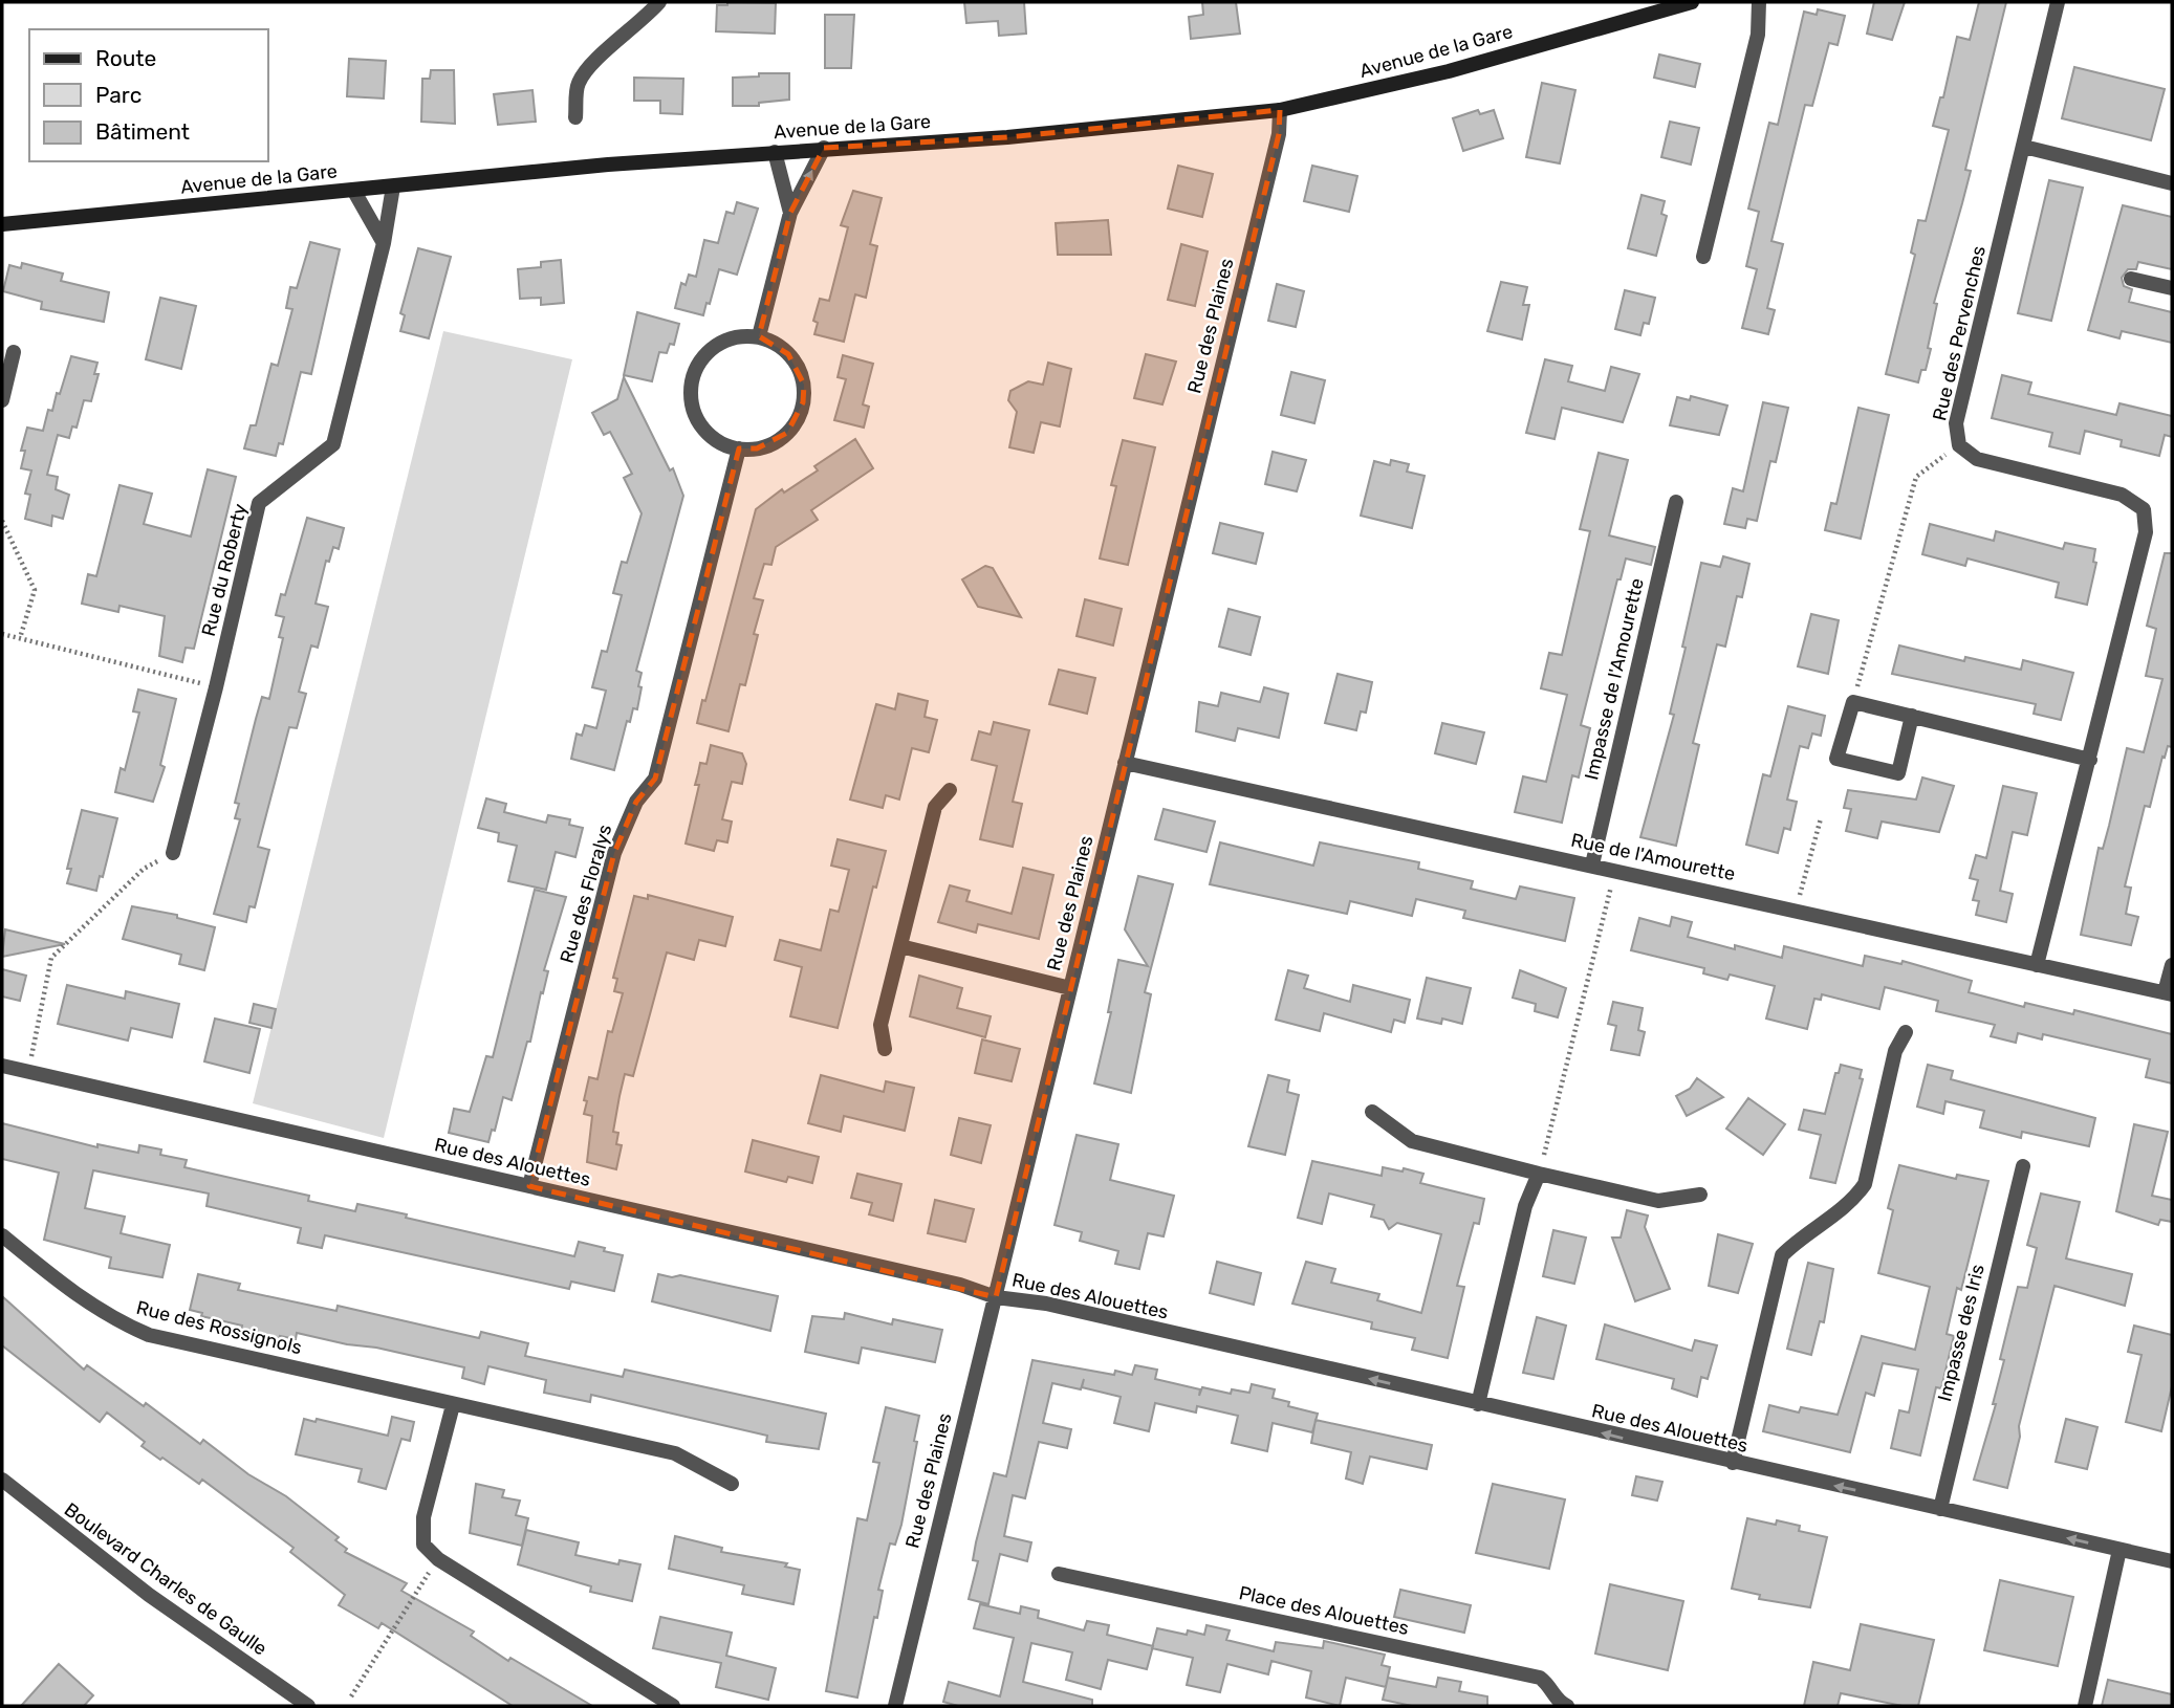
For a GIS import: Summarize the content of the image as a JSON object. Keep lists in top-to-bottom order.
{
  "streets": {
    "street": [
      "Avenue de la Gare",
      "Rue des Plaines",
      "Rue des Pervenches",
      "Rue du Roberty",
      "Impasse de l'Amourette",
      "Rue de l'Amourette",
      "Rue des Floralys",
      "Rue des Alouettes",
      "Rue des Rossignols",
      "Impasse des Iris",
      "Boulevard Charles de Gaulle",
      "Place des Alouettes"
    ]
  },
  "crossings": [
    ["Avenue de la Gare", "Rue des Plaines"],
    ["Avenue de la Gare", "Rue du Roberty"],
    ["Rue des Plaines", "Rue de l'Amourette"],
    ["Rue des Plaines", "Rue des Alouettes"],
    ["Rue des Pervenches", "Rue de l'Amourette"],
    ["Impasse de l'Amourette", "Rue de l'Amourette"],
    ["Rue des Floralys", "Rue des Alouettes"],
    ["Rue des Alouettes", "Impasse des Iris"]
  ],
  "one_way": ["Rue des Alouettes"],
  "legend": ["Route", "Parc", "Bâtiment"]
}
